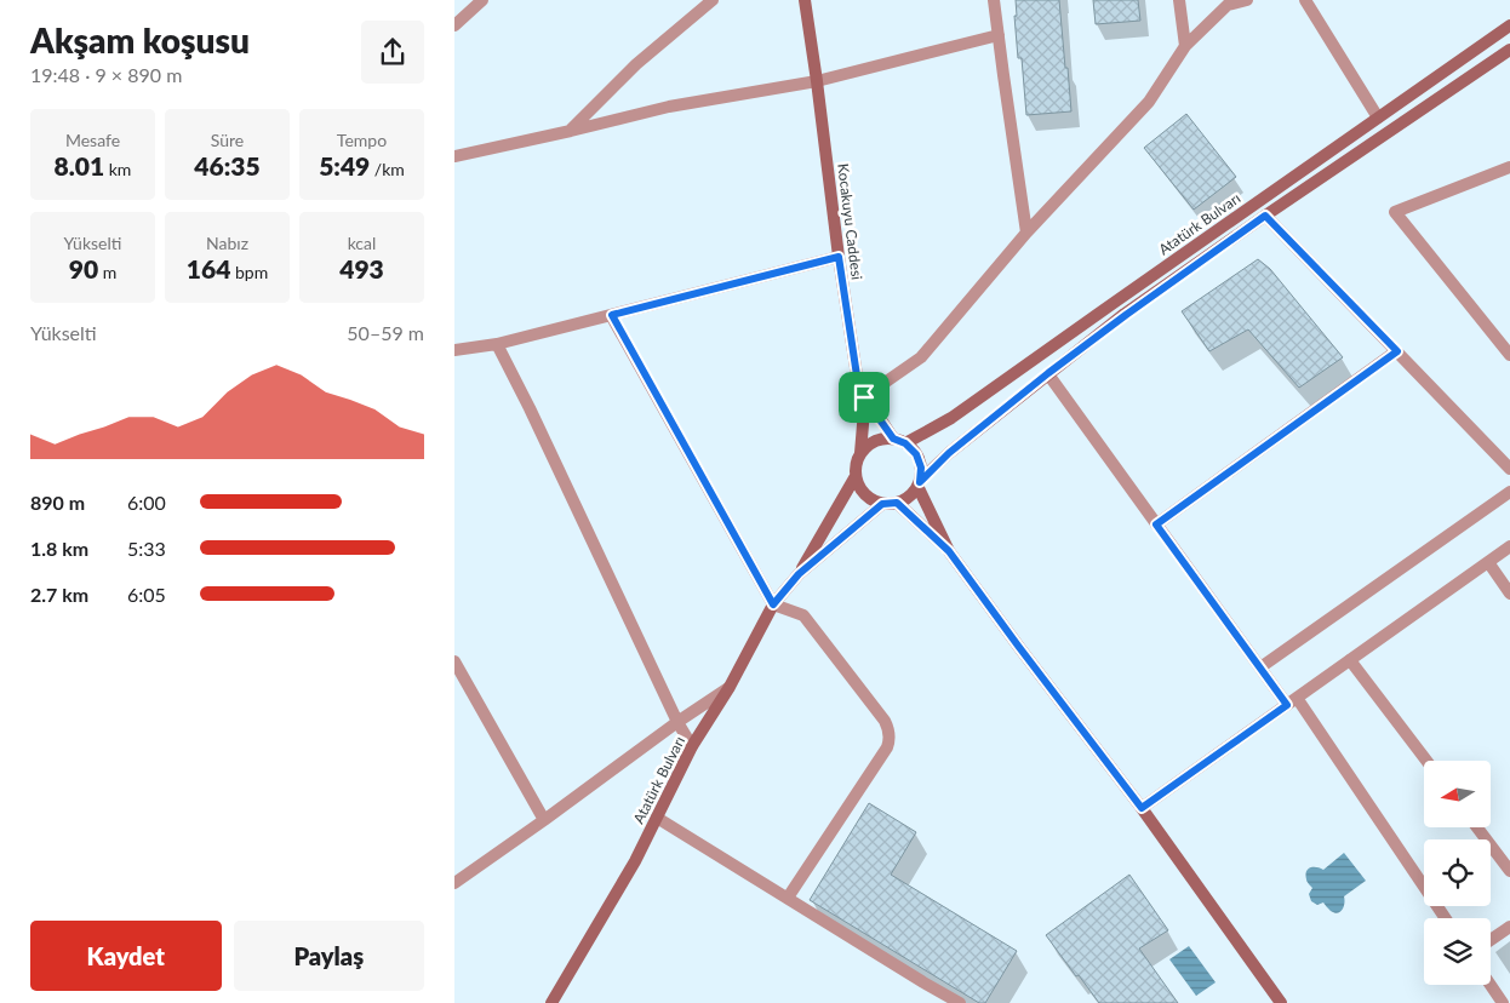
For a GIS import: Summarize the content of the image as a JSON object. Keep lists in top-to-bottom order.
{
  "streets": {
    "main road": ["Kocakuyu Caddesi", "Atatürk Bulvarı"]
  },
  "crossings": [
    ["Kocakuyu Caddesi", "Atatürk Bulvarı"]
  ],
  "north": "left",
  "page": {
    "heading": ["Akşam koşusu", "19:48 · 9 × 890 m"],
    "stats": [
      ["Mesafe", "8.01 km"],
      ["Süre", "46:35"],
      ["Tempo", "5:49 /km"],
      ["Yükselti", "90 m"],
      ["Nabız", "164 bpm"],
      ["kcal", "493"]
    ],
    "chart": ["Yükselti", "50–59 m"],
    "list": [
      {
        "name": "890 m",
        "note": "6:00"
      },
      {
        "name": "1.8 km",
        "note": "5:33"
      },
      {
        "name": "2.7 km",
        "note": "6:05"
      }
    ],
    "buttons": ["Kaydet", "Paylaş"]
  }
}
